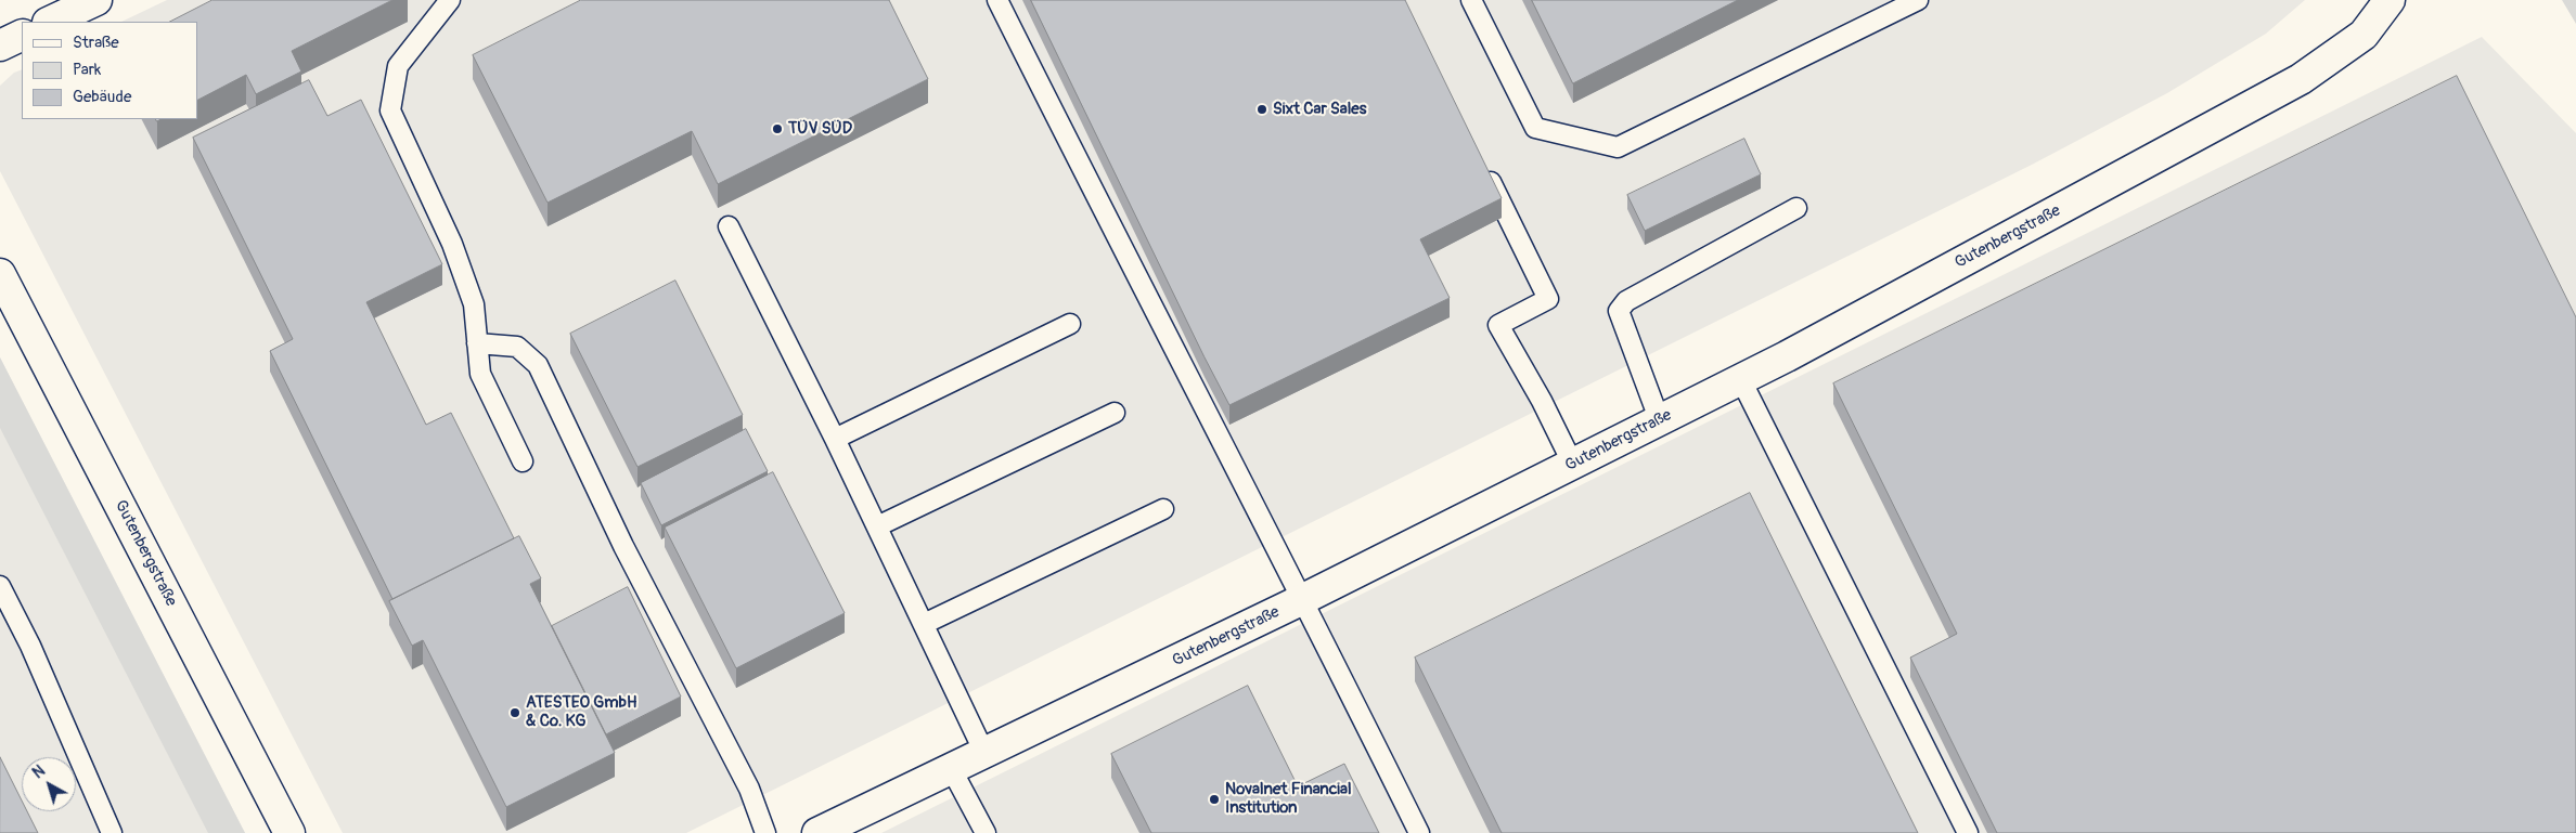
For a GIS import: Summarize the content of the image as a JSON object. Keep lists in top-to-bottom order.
{
  "streets": {
    "street": ["Gutenbergstraße"]
  },
  "places": [
    "Sixt Car Sales",
    "TÜV SÜD",
    "ATESTEO GmbH & Co. KG",
    "Novalnet Financial Institution"
  ],
  "legend": ["Straße", "Park", "Gebäude"],
  "north": "top left"
}
